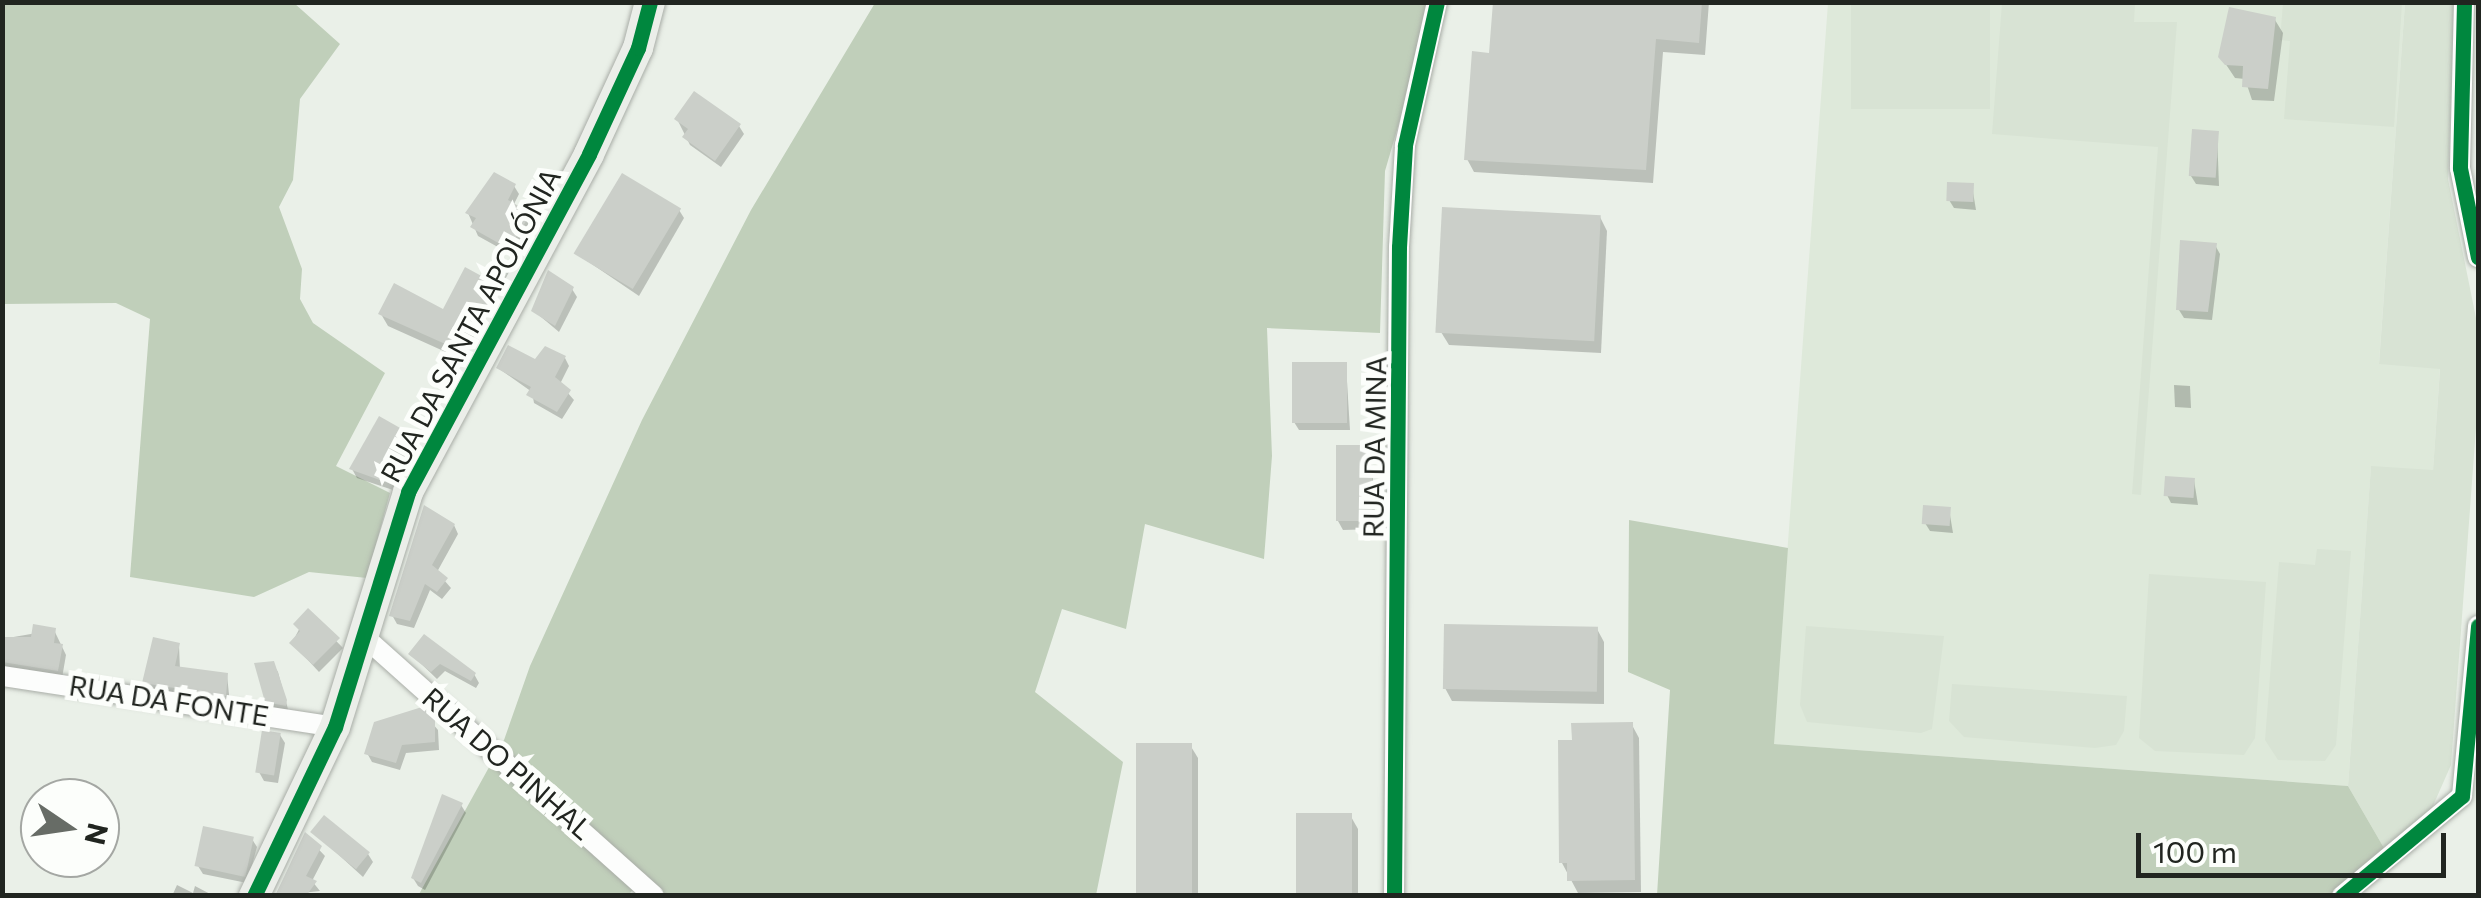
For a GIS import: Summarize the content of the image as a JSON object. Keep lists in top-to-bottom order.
{
  "streets": {
    "street": [
      "RUA DA SANTA APOLÓNIA",
      "RUA DA MINA",
      "RUA DA FONTE",
      "RUA DO PINHAL"
    ]
  },
  "crossings": [
    ["RUA DA SANTA APOLÓNIA", "RUA DA FONTE"],
    ["RUA DA SANTA APOLÓNIA", "RUA DO PINHAL"]
  ],
  "scale_bar": "100 m",
  "north": "right"
}
